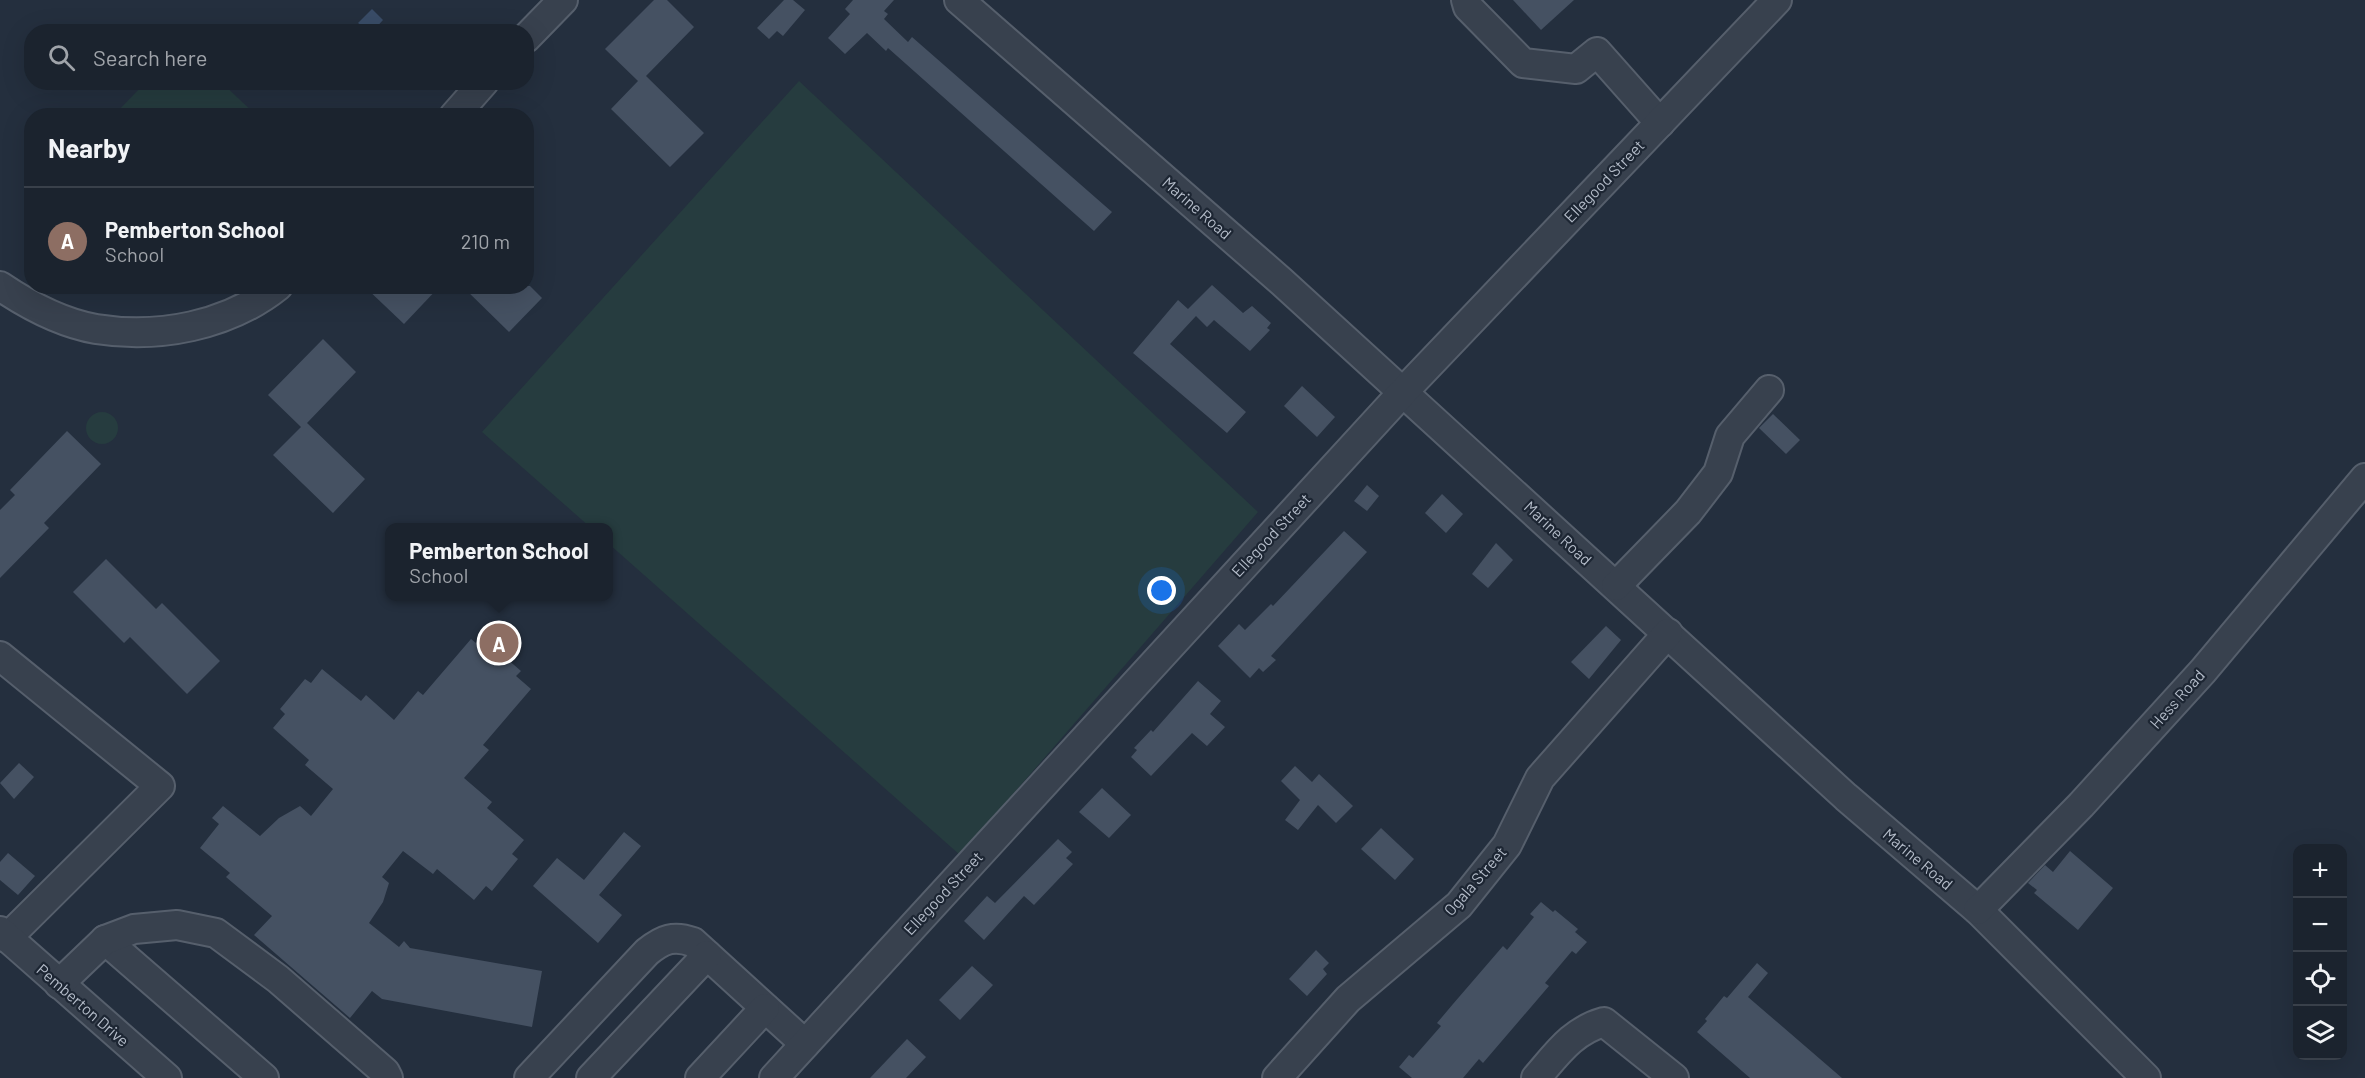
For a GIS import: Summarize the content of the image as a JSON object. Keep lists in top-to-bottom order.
{
  "streets": {
    "street": [
      "Ellegood Street",
      "Marine Road",
      "Hess Road",
      "Ogala Street",
      "Pemberton Drive"
    ]
  },
  "crossings": [
    ["Ellegood Street", "Marine Road"],
    ["Marine Road", "Hess Road"],
    ["Marine Road", "Ogala Street"]
  ],
  "page": {
    "search": "Search here",
    "heading": "Nearby",
    "list": [
      {
        "mark": "A",
        "name": "Pemberton School",
        "note": "School",
        "value": "210 m"
      }
    ],
    "popup": ["Pemberton School", "School"],
    "pins": "A",
    "map_buttons": ["+", "−"]
  }
}
